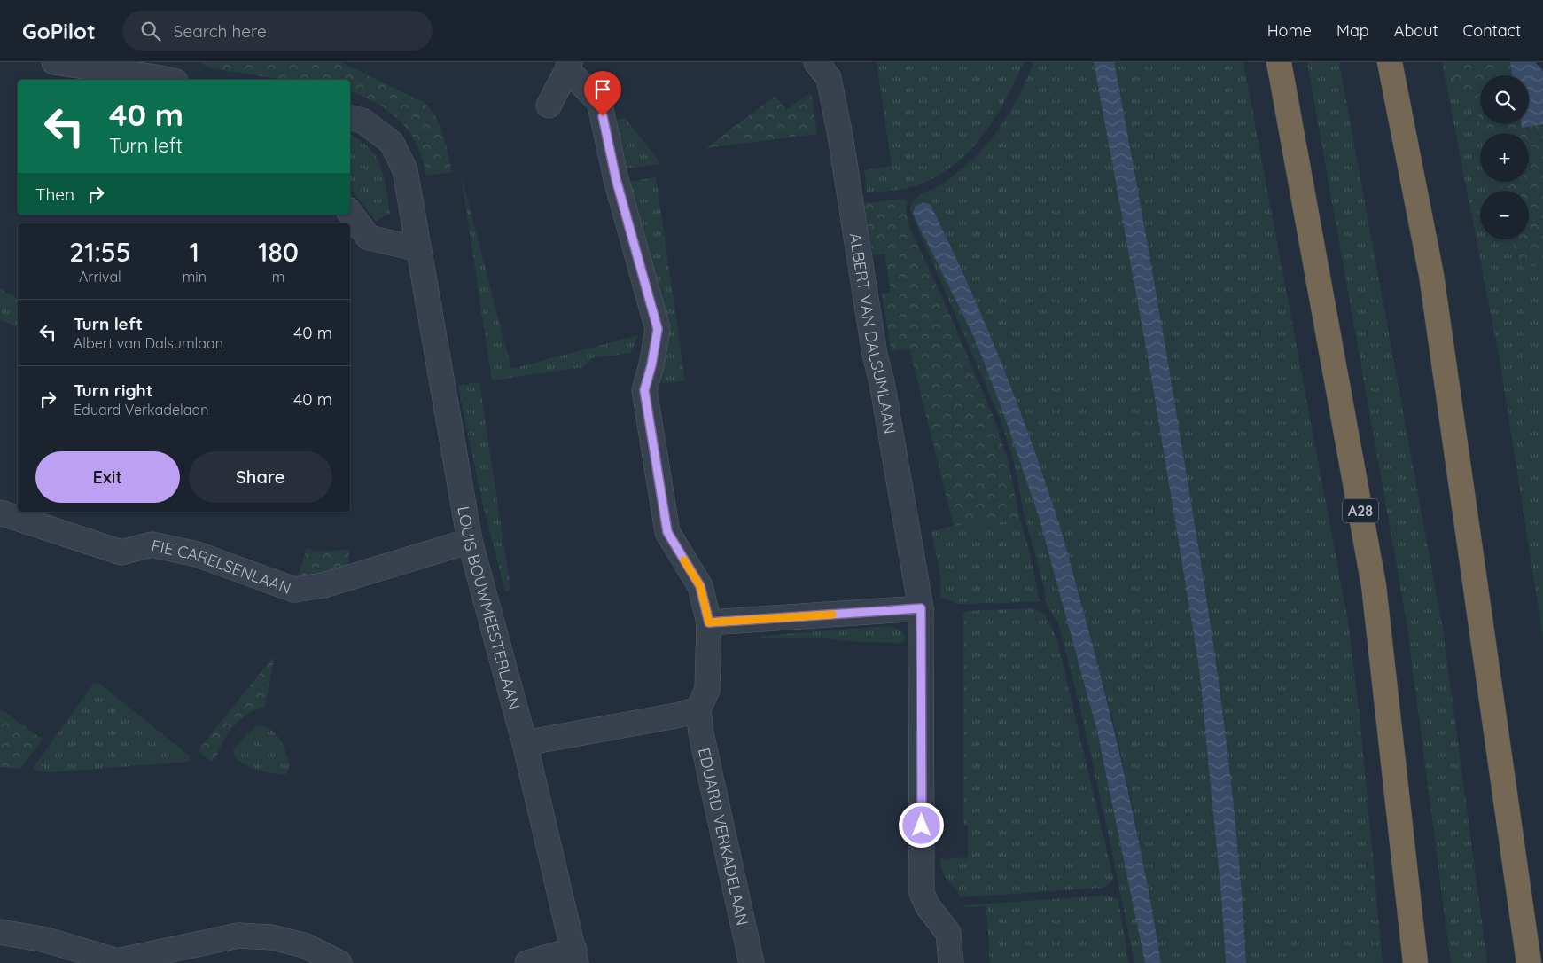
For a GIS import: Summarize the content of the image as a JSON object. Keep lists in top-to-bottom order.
{
  "streets": {
    "highway": ["A28"],
    "street": [
      "ALBERT VAN DALSUMLAAN",
      "FIE CARELSENLAAN",
      "LOUIS BOUWMEESTERLAAN",
      "EDUARD VERKADELAAN"
    ]
  },
  "crossings": [
    ["FIE CARELSENLAAN", "LOUIS BOUWMEESTERLAAN"]
  ],
  "page": {
    "header": "GoPilot",
    "search": "Search here",
    "nav": [
      "Home",
      "Map",
      "About",
      "Contact"
    ],
    "map_buttons": ["+", "−"],
    "turn": ["40 m", "Turn left"],
    "then": "Then",
    "eta": [
      "21:55",
      "Arrival",
      "1",
      "min",
      "180",
      "m"
    ],
    "list": [
      {
        "name": "Turn left",
        "note": "Albert van Dalsumlaan",
        "value": "40 m"
      },
      {
        "name": "Turn right",
        "note": "Eduard Verkadelaan",
        "value": "40 m"
      }
    ],
    "buttons": ["Exit", "Share"]
  }
}
